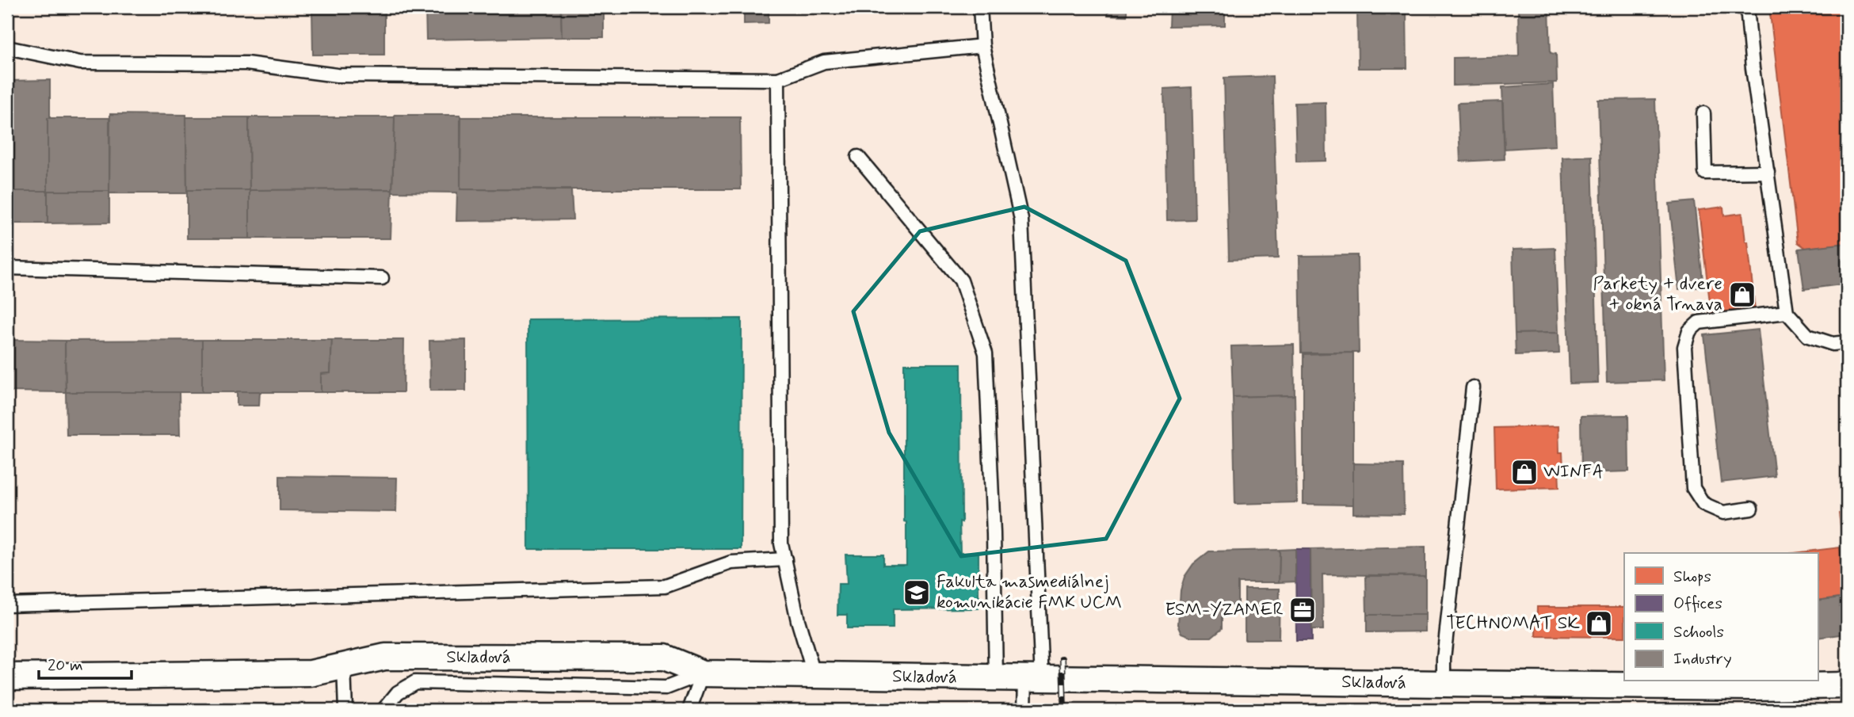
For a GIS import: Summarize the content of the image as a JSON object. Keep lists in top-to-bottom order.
{
  "streets": {
    "street": ["Skladová"]
  },
  "places": {
    "shop": ["Parkety + dvere + okná Trnava", "WINFA", "TECHNOMAT SK"],
    "school or university": ["Fakulta masmediálnej komunikácie FMK UCM"],
    "office": ["ESM-YZAMER"]
  },
  "legend": [
    "Shops",
    "Offices",
    "Schools",
    "Industry"
  ],
  "scale_bar": "20 m"
}
